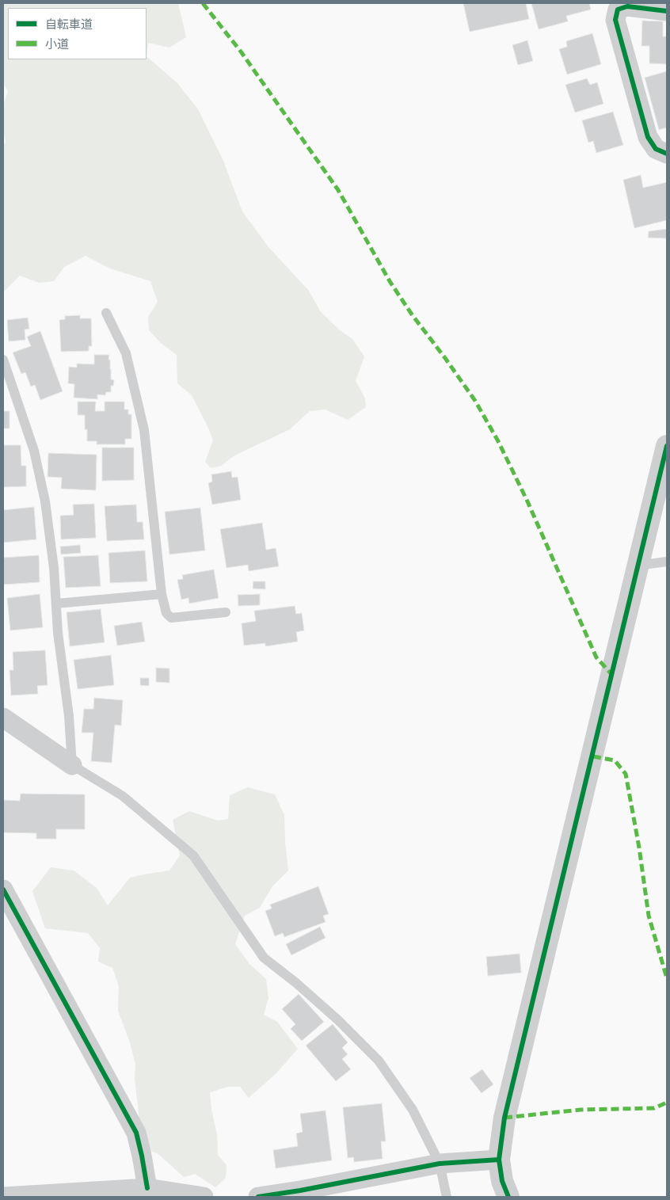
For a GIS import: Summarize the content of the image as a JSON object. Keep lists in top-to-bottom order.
{
  "legend": ["自転車道", "小道"]
}
